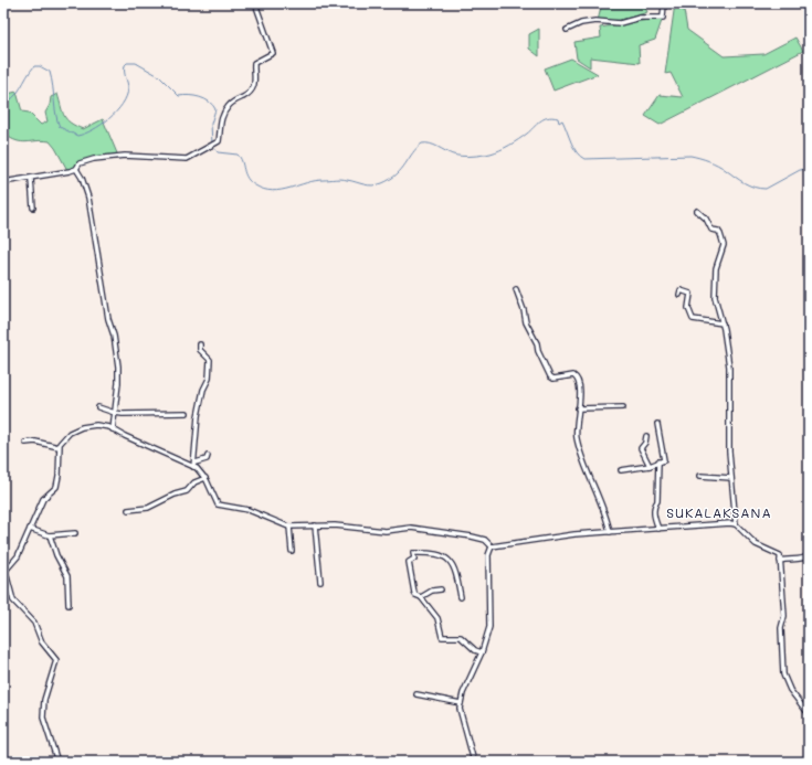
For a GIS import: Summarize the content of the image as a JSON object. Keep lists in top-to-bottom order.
{
  "districts": ["SUKALAKSANA"]
}
